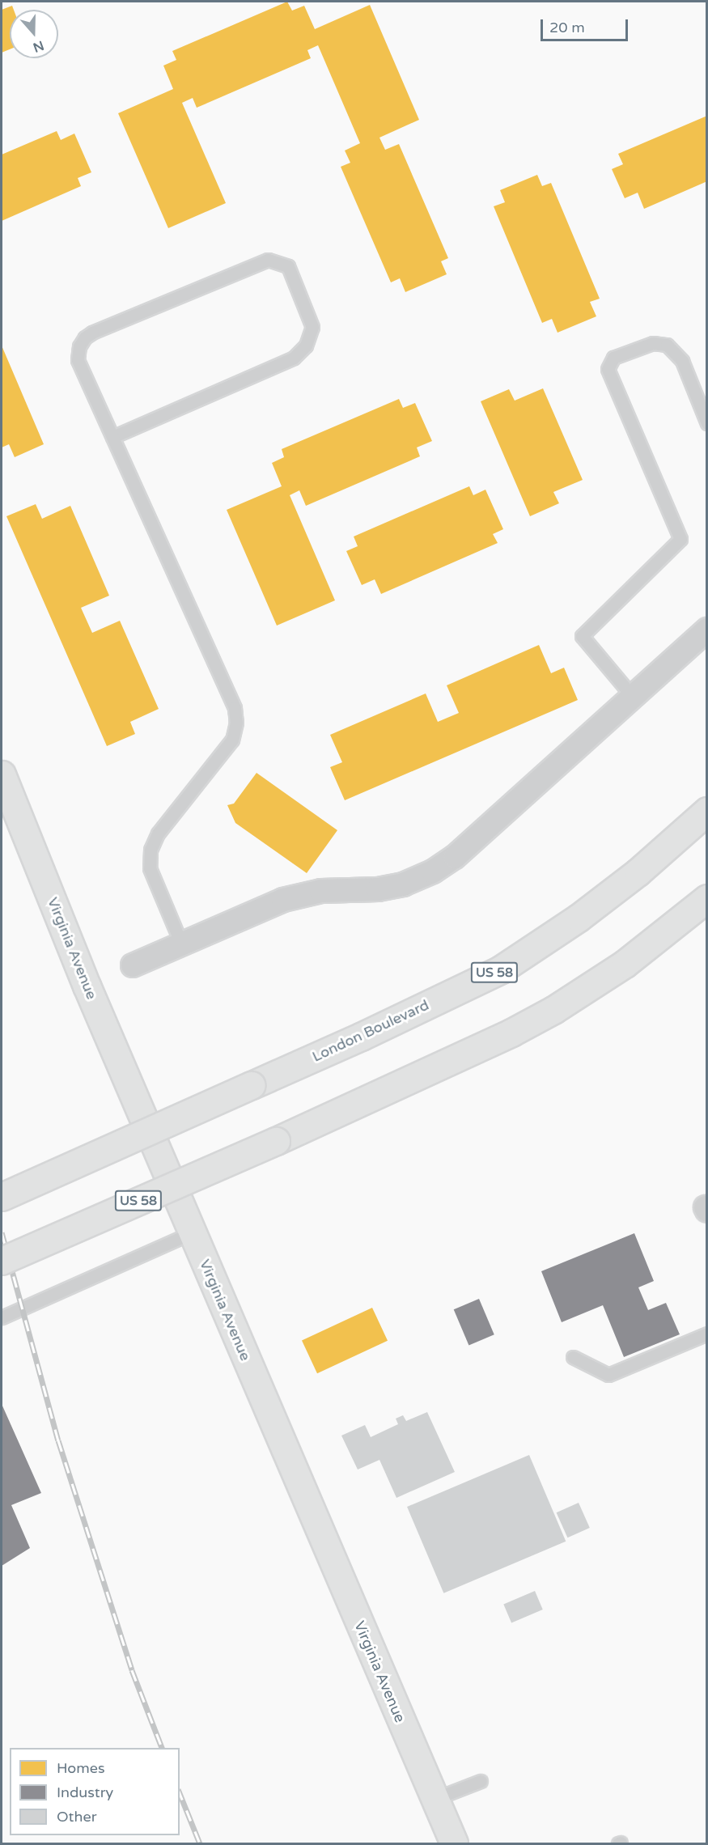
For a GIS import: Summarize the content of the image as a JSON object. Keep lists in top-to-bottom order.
{
  "streets": {
    "main road": ["Virginia Avenue", "US 58", "London Boulevard"]
  },
  "legend": ["Homes", "Industry", "Other"],
  "scale_bar": "20 m",
  "north": "bottom"
}
